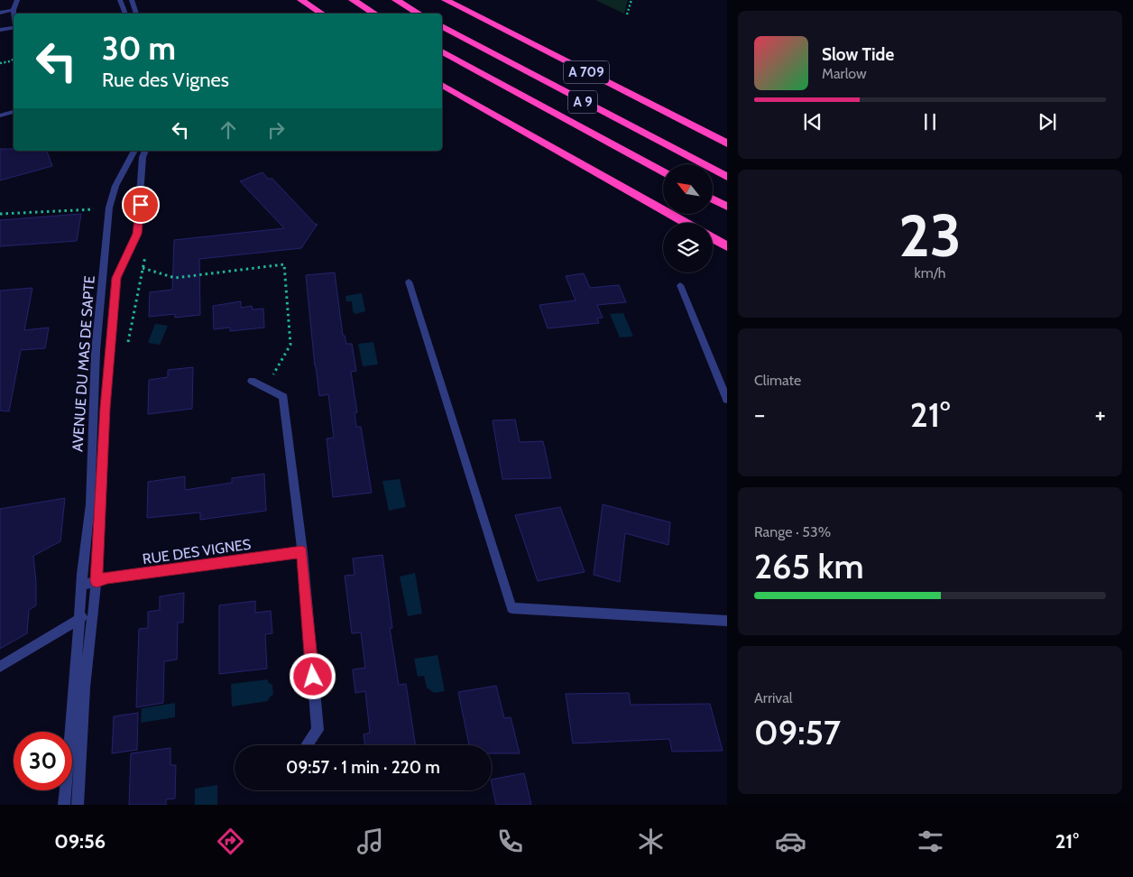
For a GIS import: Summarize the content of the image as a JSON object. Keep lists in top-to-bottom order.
{
  "streets": {
    "highway": ["A 709", "A 9"],
    "street": ["AVENUE DU MAS DE SAPTE", "RUE DES VIGNES"]
  },
  "crossings": [
    ["AVENUE DU MAS DE SAPTE", "RUE DES VIGNES"]
  ],
  "north": "top left",
  "page": {
    "turn": ["30 m", "Rue des Vignes"],
    "song": ["Slow Tide", "Marlow"],
    "tile": [
      ["23", "km/h"],
      "Climate",
      ["Range · 53%", "265 km"],
      ["Arrival", "09:57"]
    ],
    "heat": ["−", "21°", "+"],
    "limit": "30",
    "trip": "09:57 · 1 min · 220 m",
    "tabs": ["09:56", "21°"]
  }
}
